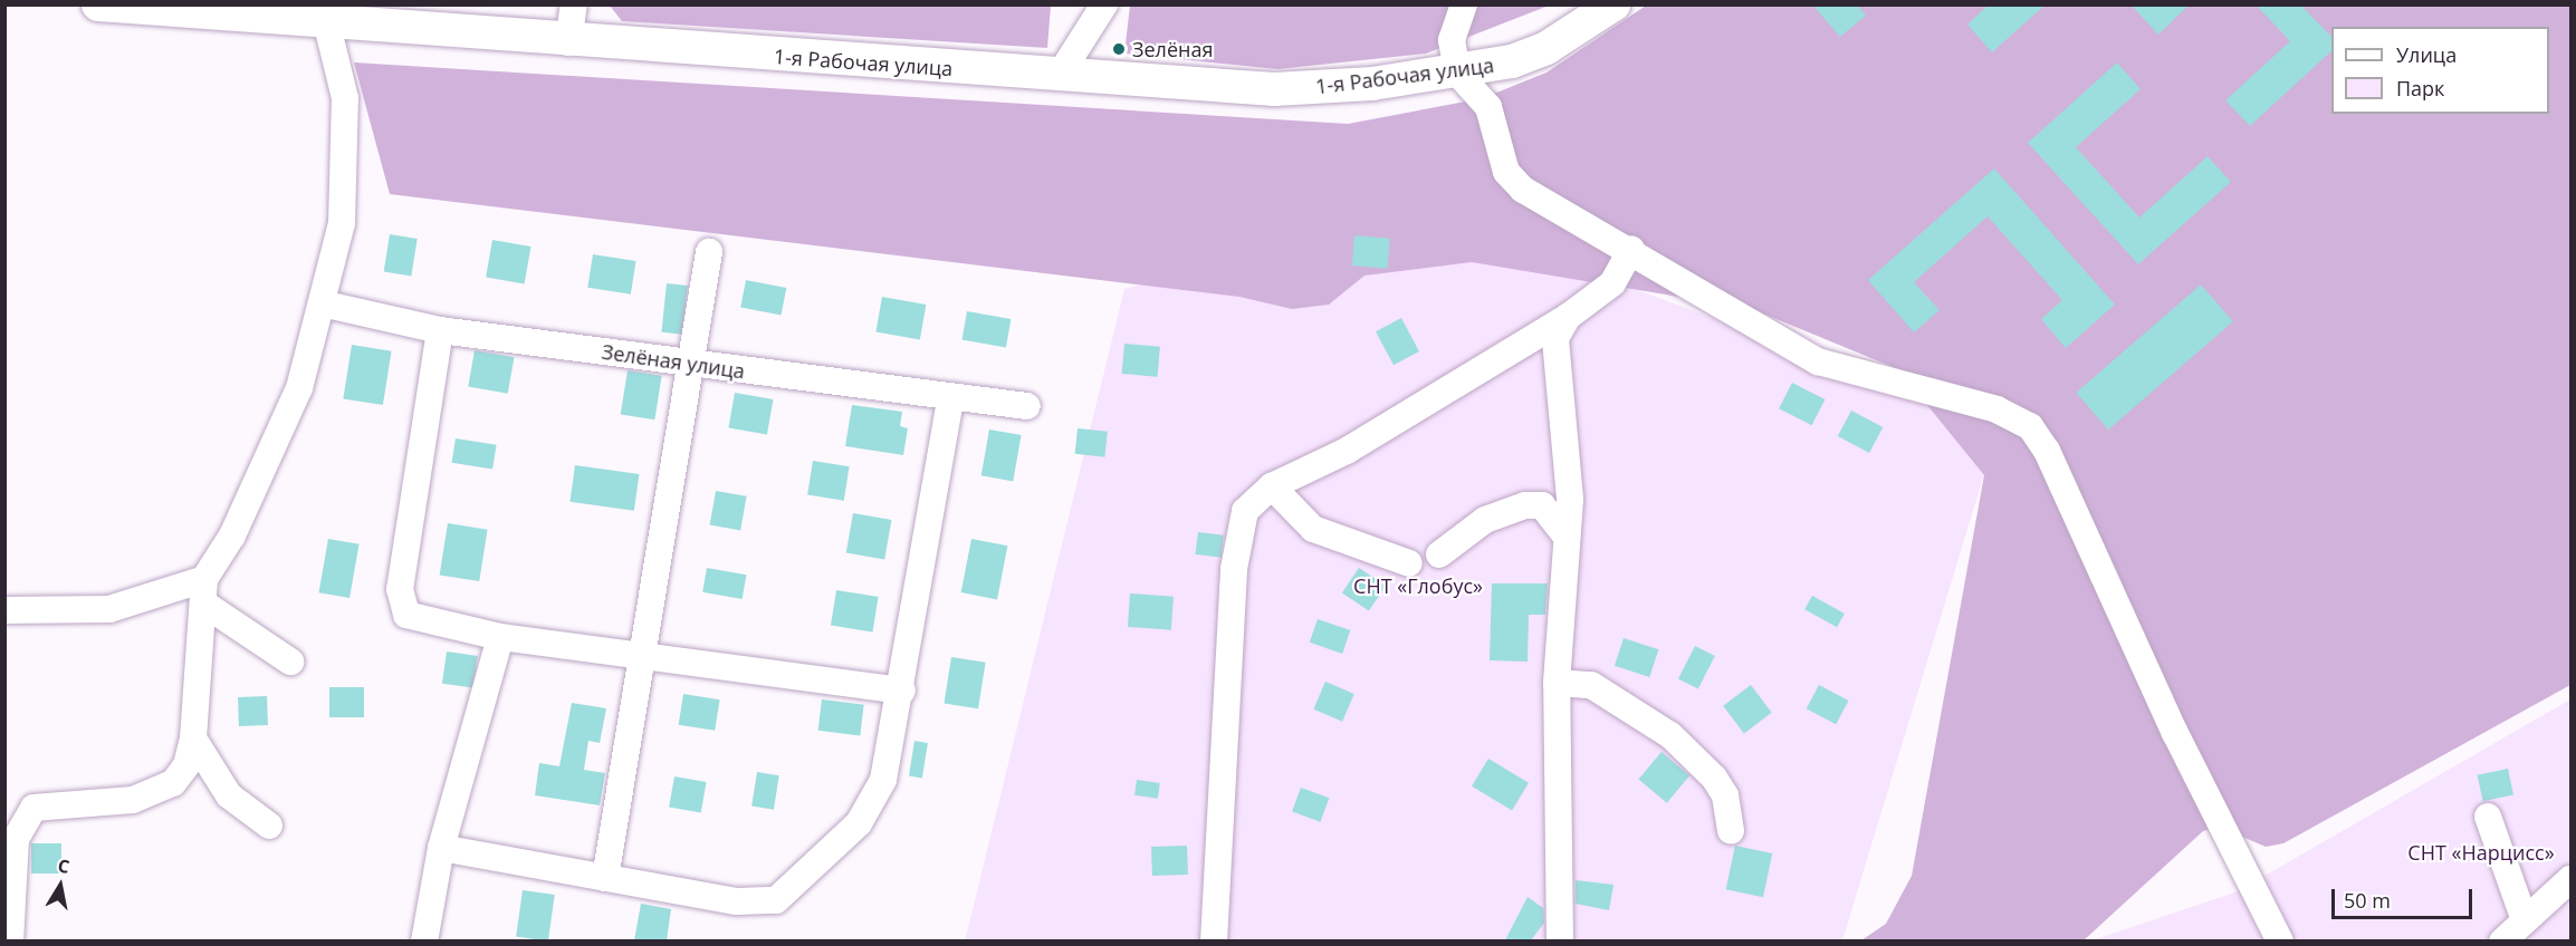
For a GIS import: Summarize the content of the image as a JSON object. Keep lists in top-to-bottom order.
{
  "streets": {
    "main road": ["1-я Рабочая улица"],
    "lane": ["Зелёная улица"]
  },
  "parks": ["СНТ «Глобус»", "СНТ «Нарцисс»"],
  "places": ["Зелёная"],
  "legend": ["Улица", "Парк"],
  "scale_bar": "50 m",
  "north": "top"
}
